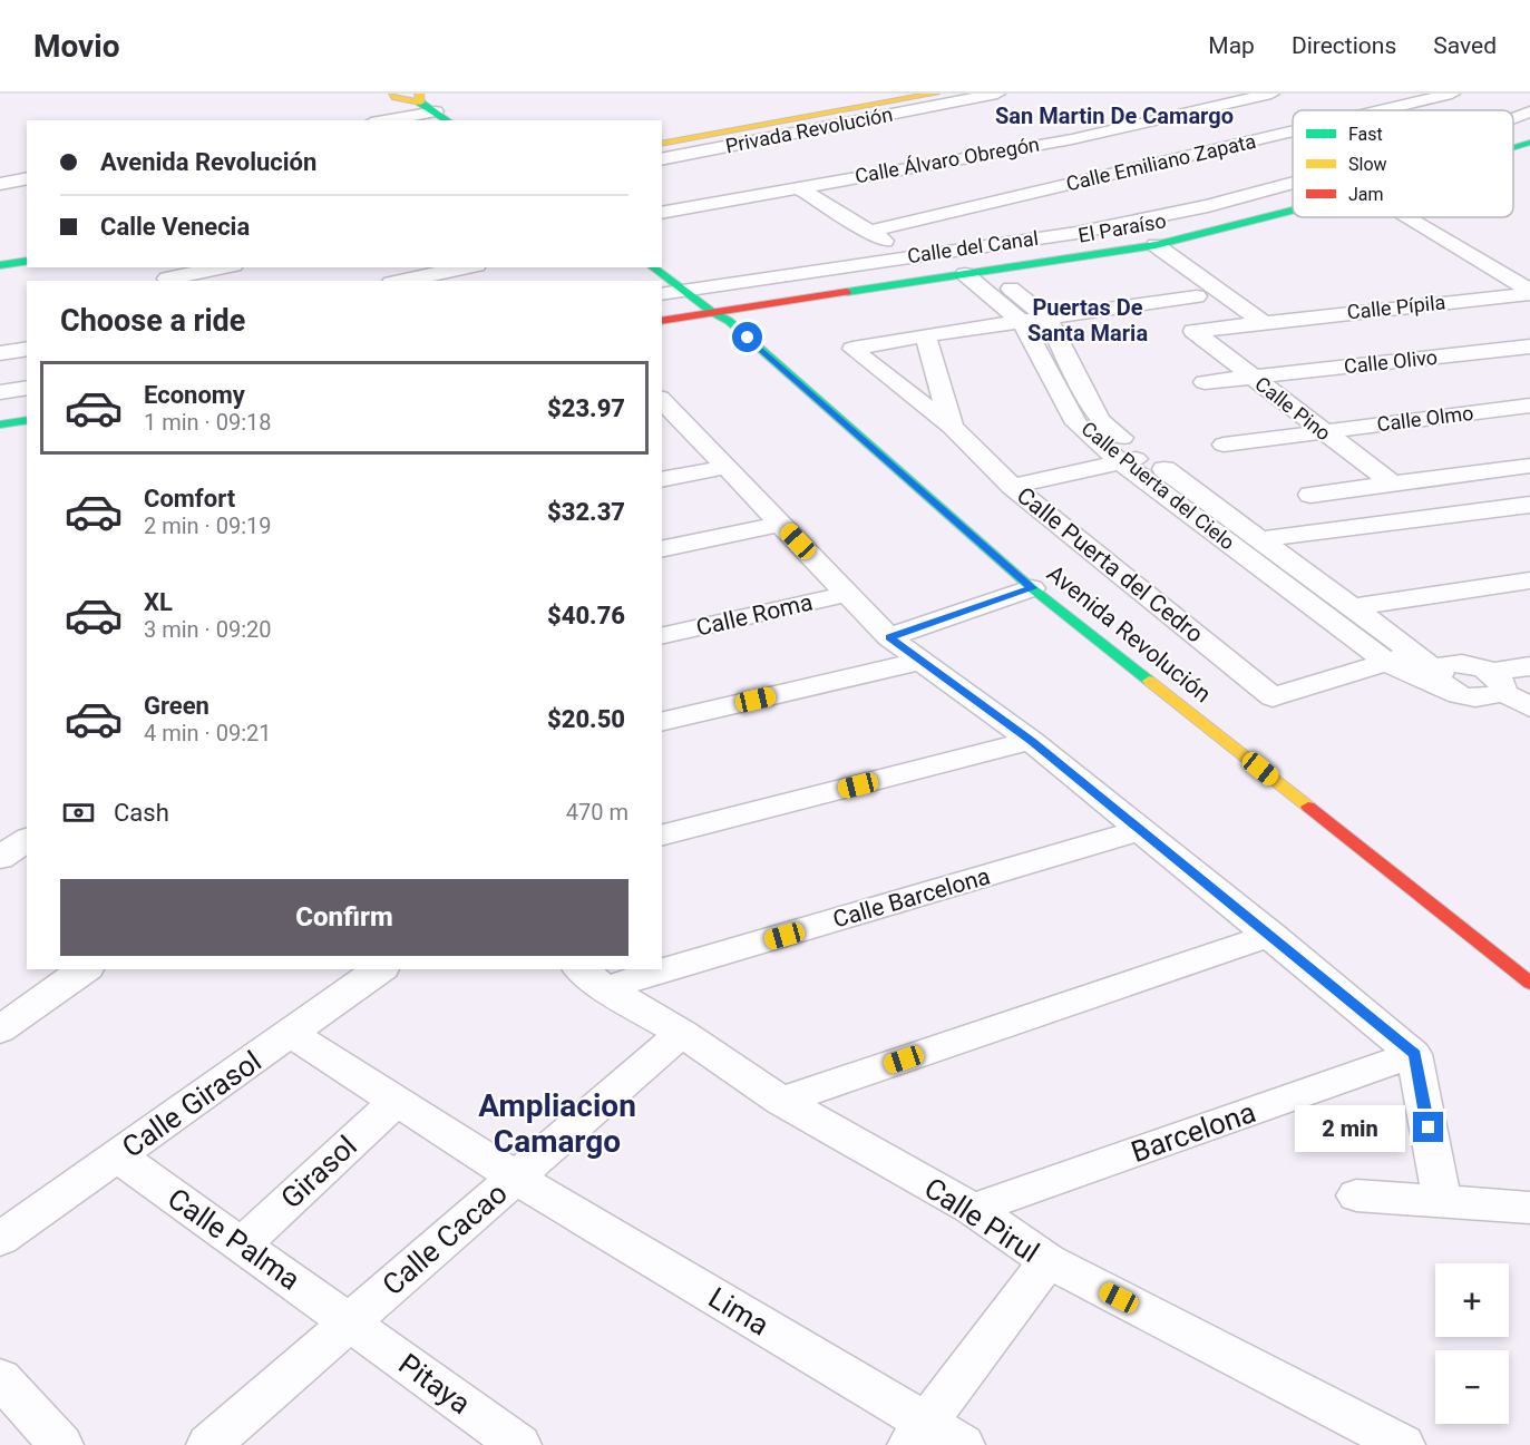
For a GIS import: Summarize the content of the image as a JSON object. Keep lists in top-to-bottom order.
{
  "streets": {
    "main road": ["El Paraíso", "Avenida Revolución"],
    "street": [
      "Privada Revolución",
      "Calle Álvaro Obregón",
      "Calle Emiliano Zapata",
      "Calle del Canal",
      "Calle Pípila",
      "Calle Olivo",
      "Calle Pino",
      "Calle Olmo",
      "Calle Puerta del Cielo",
      "Calle Puerta del Cedro",
      "Calle Roma",
      "Calle Barcelona",
      "Calle Girasol",
      "Barcelona",
      "Girasol",
      "Calle Pirul",
      "Calle Palma",
      "Calle Cacao",
      "Lima",
      "Pitaya"
    ]
  },
  "crossings": [
    ["El Paraíso", "Calle Puerta del Cielo"],
    ["El Paraíso", "Avenida Revolución"],
    ["Calle del Canal", "Avenida Revolución"],
    ["Calle Pípila", "Calle Pino"],
    ["Calle Olivo", "Calle Pino"],
    ["Calle Pino", "Calle Olmo"],
    ["Calle Puerta del Cielo", "Calle Puerta del Cedro"],
    ["Calle Barcelona", "Calle Pirul"],
    ["Calle Girasol", "Calle Palma"],
    ["Calle Girasol", "Lima"],
    ["Barcelona", "Calle Pirul"],
    ["Girasol", "Calle Palma"],
    ["Girasol", "Lima"],
    ["Calle Pirul", "Calle Cacao"],
    ["Calle Palma", "Calle Cacao"],
    ["Calle Palma", "Pitaya"],
    ["Calle Cacao", "Lima"],
    ["Calle Cacao", "Pitaya"]
  ],
  "districts": ["San Martin De Camargo", "Puertas De Santa Maria", "Ampliacion Camargo"],
  "legend": ["Fast", "Slow", "Jam"],
  "page": {
    "header": "Movio",
    "nav": ["Map", "Directions", "Saved"],
    "banner": ["Avenida Revolución", "Calle Venecia"],
    "heading": "Choose a ride",
    "list": [
      {
        "name": "Economy",
        "note": "1 min · 09:18",
        "value": "$23.97"
      },
      {
        "name": "Comfort",
        "note": "2 min · 09:19",
        "value": "$32.37"
      },
      {
        "name": "XL",
        "note": "3 min · 09:20",
        "value": "$40.76"
      },
      {
        "name": "Green",
        "note": "4 min · 09:21",
        "value": "$20.50"
      }
    ],
    "pay": ["Cash", "470 m"],
    "buttons": "Confirm",
    "bubble": "2 min",
    "map_buttons": ["+", "−"]
  }
}
